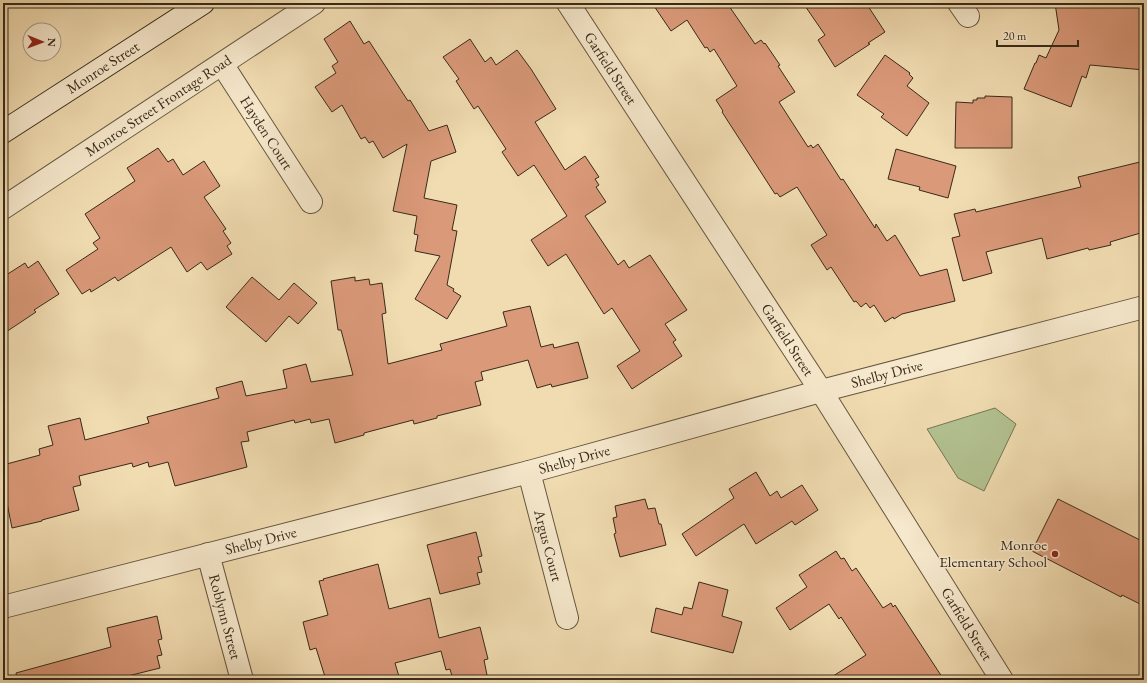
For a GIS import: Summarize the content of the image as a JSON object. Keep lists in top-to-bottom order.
{
  "streets": {
    "street": [
      "Monroe Street",
      "Garfield Street",
      "Monroe Street Frontage Road",
      "Hayden Court",
      "Shelby Drive",
      "Argus Court",
      "Roblynn Street"
    ]
  },
  "crossings": [
    ["Garfield Street", "Shelby Drive"],
    ["Monroe Street Frontage Road", "Hayden Court"],
    ["Shelby Drive", "Argus Court"],
    ["Shelby Drive", "Roblynn Street"]
  ],
  "places": ["Monroe Elementary School"],
  "scale_bar": "20 m",
  "north": "right"
}
